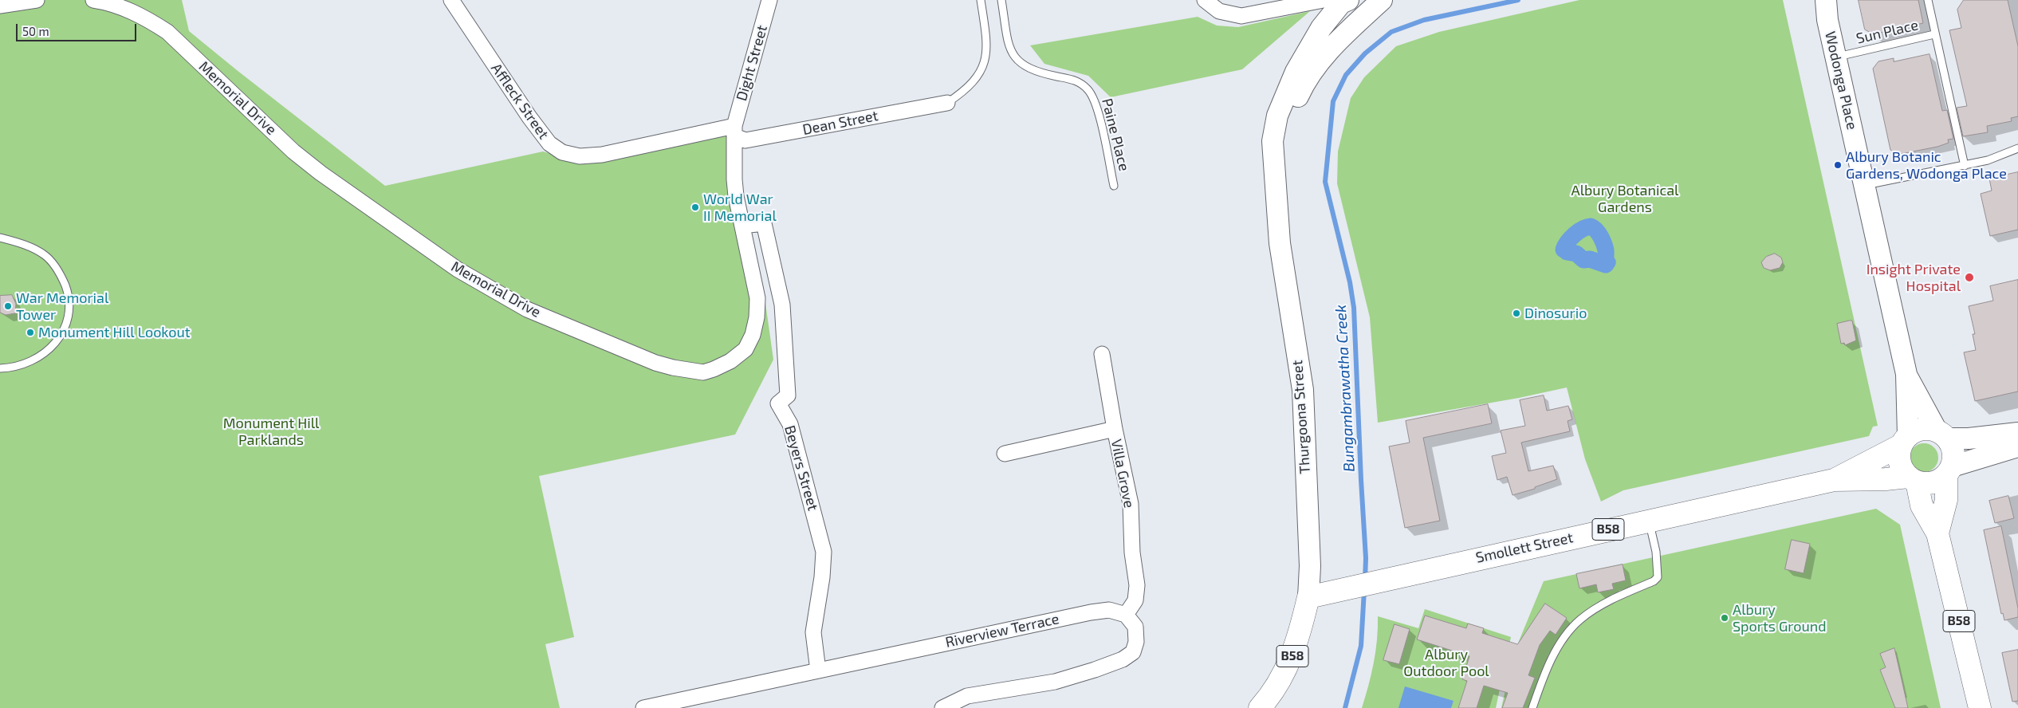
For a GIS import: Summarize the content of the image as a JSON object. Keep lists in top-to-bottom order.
{
  "streets": {
    "main road": [
      "Wodonga Place",
      "Thurgoona Street",
      "B58",
      "Smollett Street"
    ],
    "street": [
      "Dight Street",
      "Memorial Drive",
      "Affleck Street",
      "Dean Street",
      "Beyers Street",
      "Villa Grove",
      "Riverview Terrace"
    ],
    "lane": ["Sun Place", "Paine Place"]
  },
  "crossings": [
    ["Sun Place", "Wodonga Place"],
    ["Dight Street", "Memorial Drive"],
    ["Dight Street", "Affleck Street"],
    ["Dight Street", "Dean Street"],
    ["Wodonga Place", "B58"],
    ["Wodonga Place", "Smollett Street"],
    ["Memorial Drive", "Affleck Street"],
    ["Memorial Drive", "Dean Street"],
    ["Memorial Drive", "Beyers Street"],
    ["Affleck Street", "Dean Street"],
    ["Thurgoona Street", "B58"],
    ["Thurgoona Street", "Smollett Street"],
    ["Beyers Street", "Riverview Terrace"],
    ["Villa Grove", "Riverview Terrace"],
    ["B58", "Smollett Street"]
  ],
  "water": ["Bungambrawatha Creek"],
  "parks": ["Albury Botanical Gardens", "Monument Hill Parklands", "Albury Outdoor Pool"],
  "places": [
    "Albury Botanic Gardens, Wodonga Place",
    "World War II Memorial",
    "Insight Private Hospital",
    "War Memorial Tower",
    "Dinosurio",
    "Monument Hill Lookout",
    "Albury Sports Ground"
  ],
  "scale_bar": "50 m"
}
